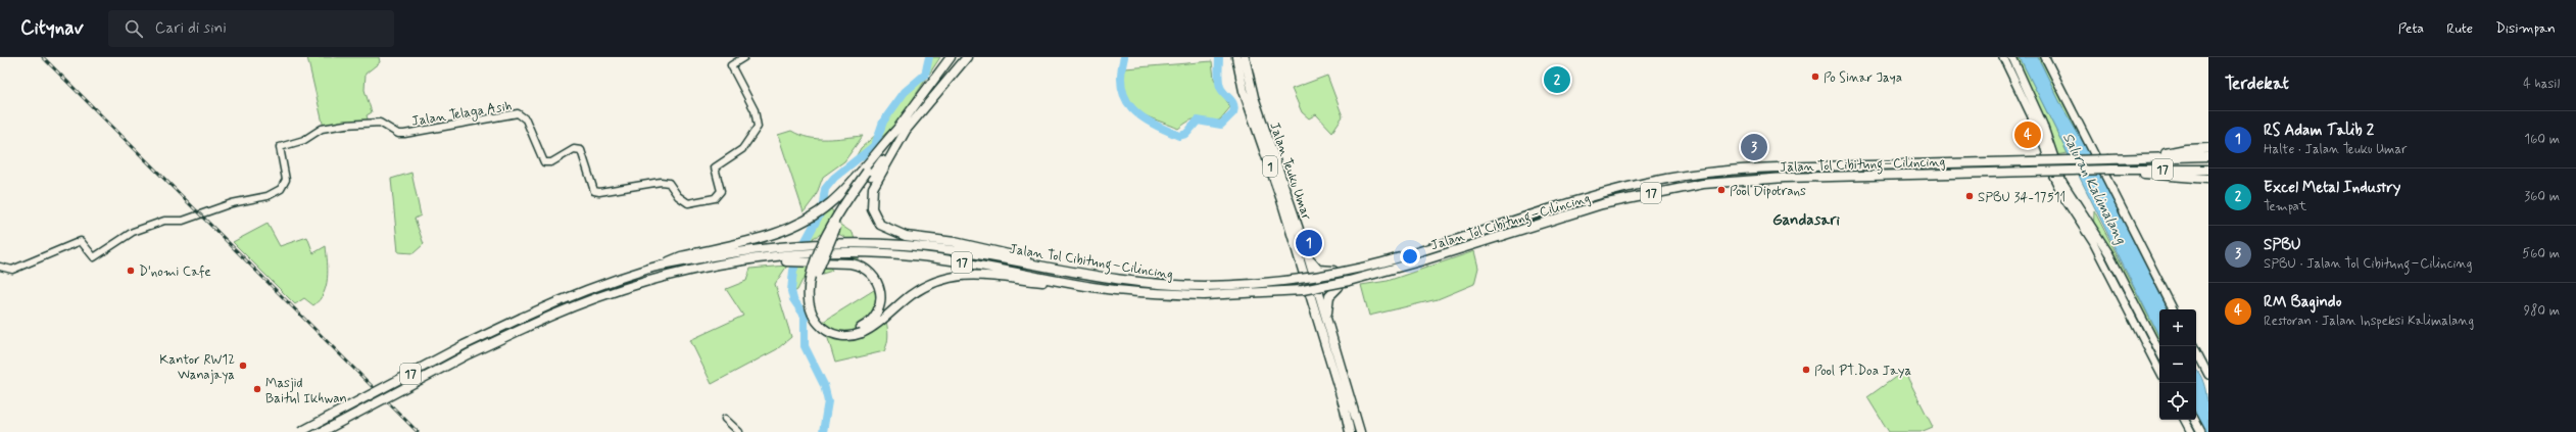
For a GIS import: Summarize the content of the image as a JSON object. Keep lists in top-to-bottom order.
{
  "streets": {
    "highway": [
      "Jalan Tol Cibitung–Cilincing",
      "1",
      "17",
      "Jalan Teuku Umar"
    ],
    "street": ["Jalan Telaga Asih"]
  },
  "crossings": [
    ["Jalan Tol Cibitung–Cilincing", "17"],
    ["1", "Jalan Teuku Umar"]
  ],
  "districts": ["Gandasari"],
  "water": ["Saluran Kalimalang"],
  "places": [
    "Po Sinar Jaya",
    "Pool Dipotrans",
    "SPBU 34-17511",
    "D'nomi Cafe",
    "Kantor RW12 Wanajaya",
    "Pool PT.Doa Jaya",
    "Masjid Baitul Ikhwan"
  ],
  "page": {
    "header": "Citynav",
    "search": "Cari di sini",
    "nav": ["Peta", "Rute", "Disimpan"],
    "heading": ["Terdekat", "4 hasil"],
    "pins": [
      "2",
      "4",
      "3",
      "1"
    ],
    "list": [
      {
        "mark": "1",
        "name": "RS Adam Talib 2",
        "note": "Halte · Jalan Teuku Umar",
        "value": "160 m"
      },
      {
        "mark": "2",
        "name": "Excel Metal Industry",
        "note": "Tempat",
        "value": "360 m"
      },
      {
        "mark": "3",
        "name": "SPBU",
        "note": "SPBU · Jalan Tol Cibitung–Cilincing",
        "value": "560 m"
      },
      {
        "mark": "4",
        "name": "RM Bagindo",
        "note": "Restoran · Jalan Inspeksi Kalimalang",
        "value": "980 m"
      }
    ],
    "map_buttons": ["+", "−"]
  }
}
